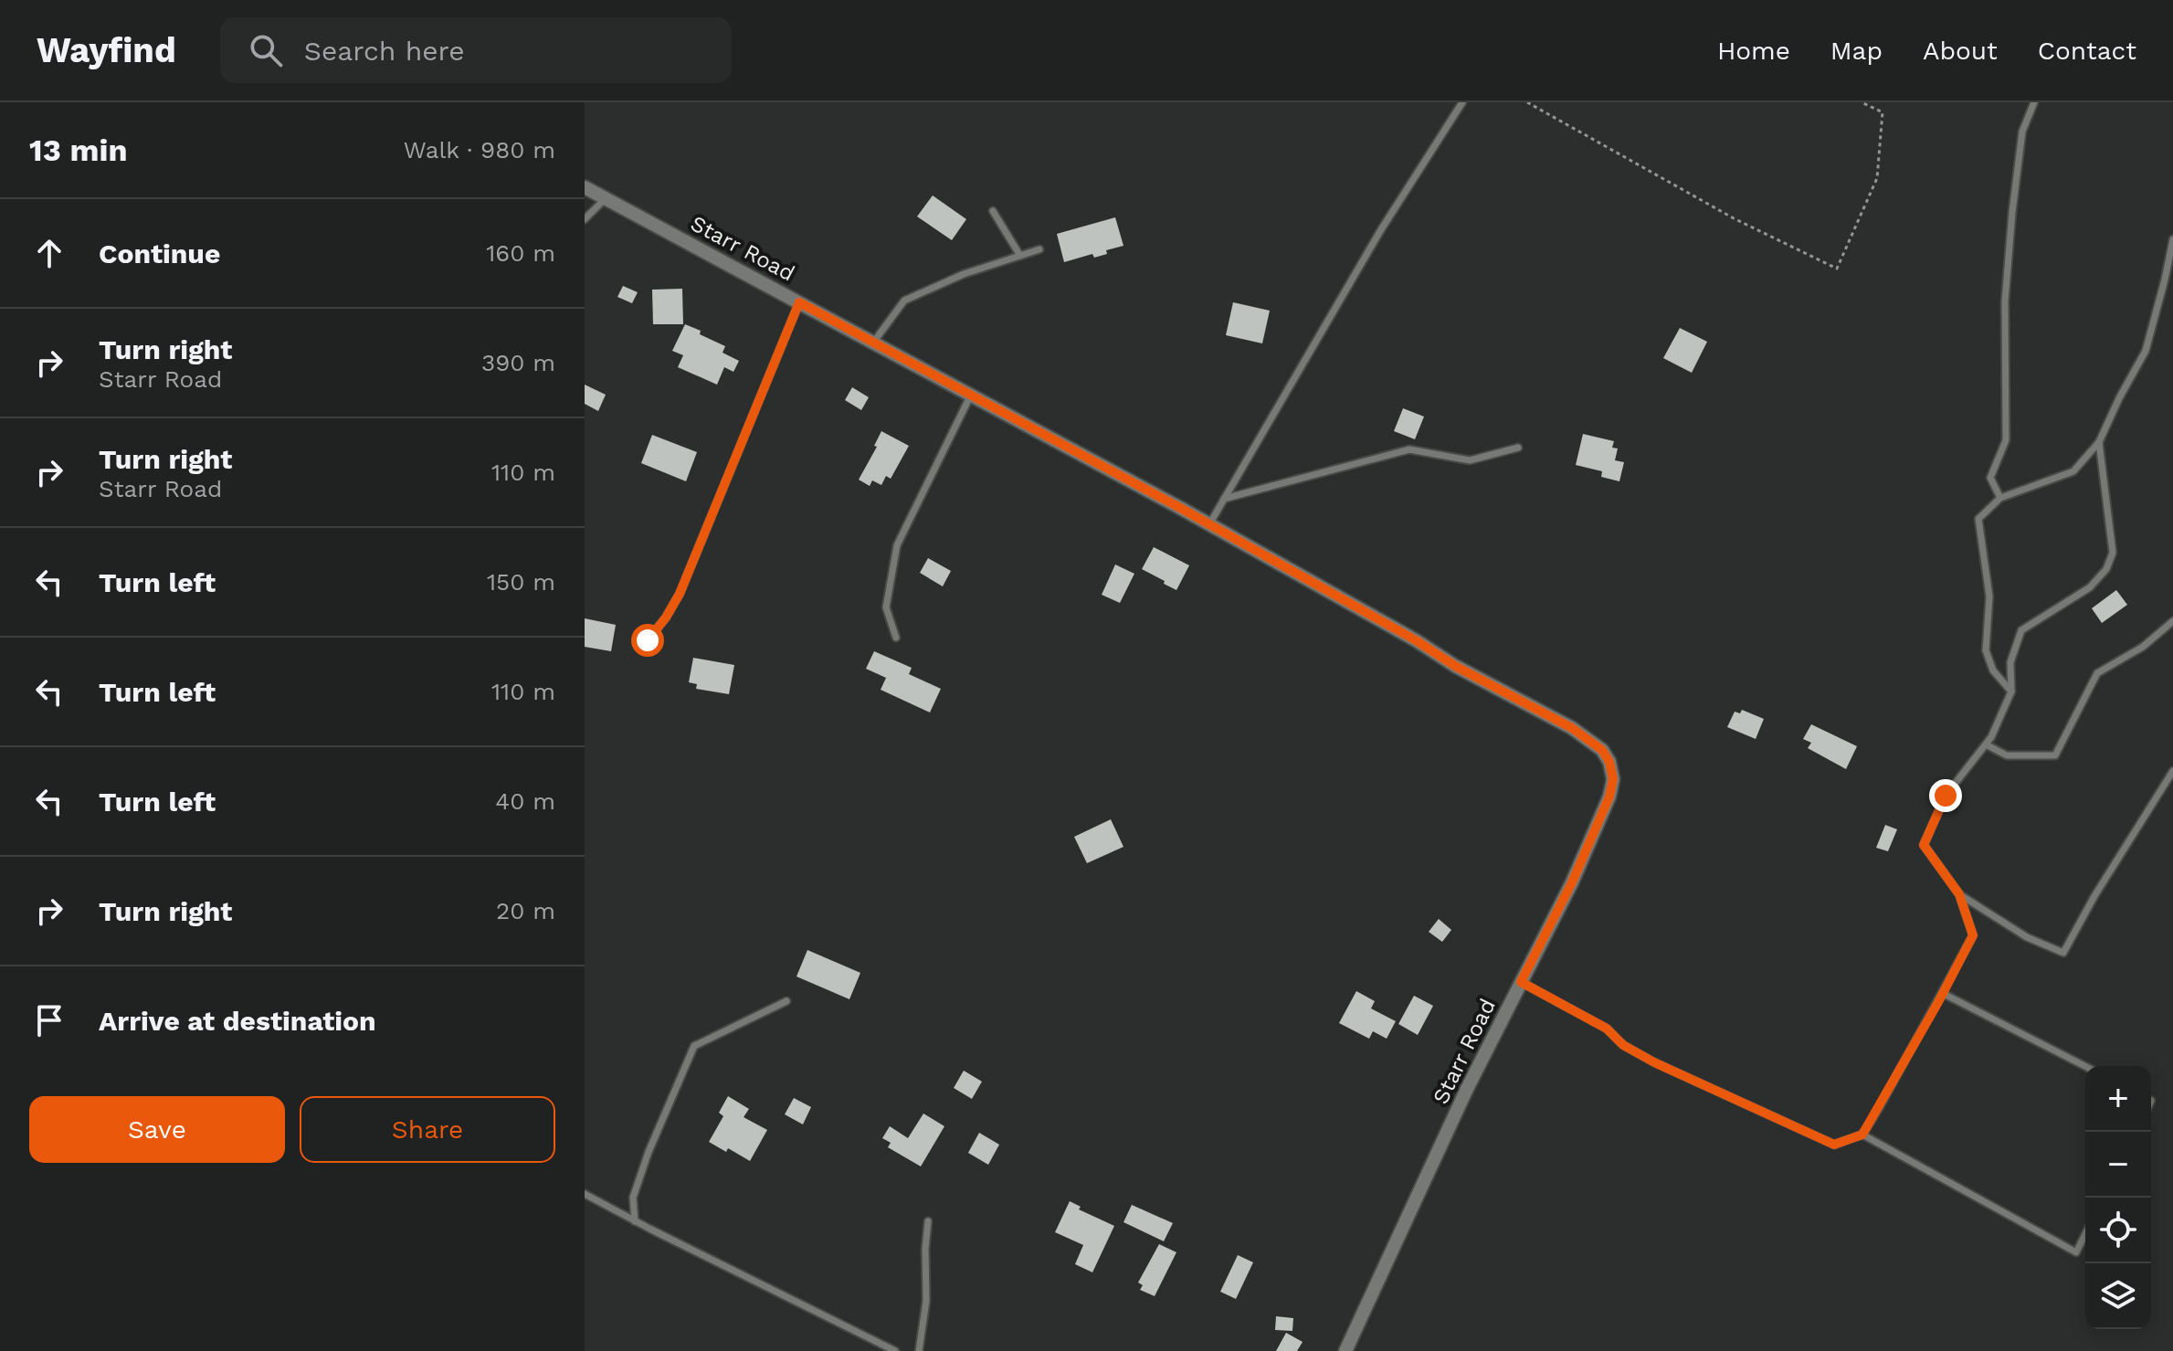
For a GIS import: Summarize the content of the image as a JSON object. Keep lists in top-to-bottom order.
{
  "streets": {
    "street": ["Starr Road"]
  },
  "page": {
    "header": "Wayfind",
    "search": "Search here",
    "nav": [
      "Home",
      "Map",
      "About",
      "Contact"
    ],
    "heading": ["13 min", "Walk · 980 m"],
    "list": [
      ["Continue", "160 m"],
      ["Turn right", "Starr Road", "390 m"],
      ["Turn right", "Starr Road", "110 m"],
      ["Turn left", "150 m"],
      ["Turn left", "110 m"],
      ["Turn left", "40 m"],
      ["Turn right", "20 m"],
      "Arrive at destination"
    ],
    "map_buttons": ["+", "−"],
    "buttons": ["Save", "Share"]
  }
}
